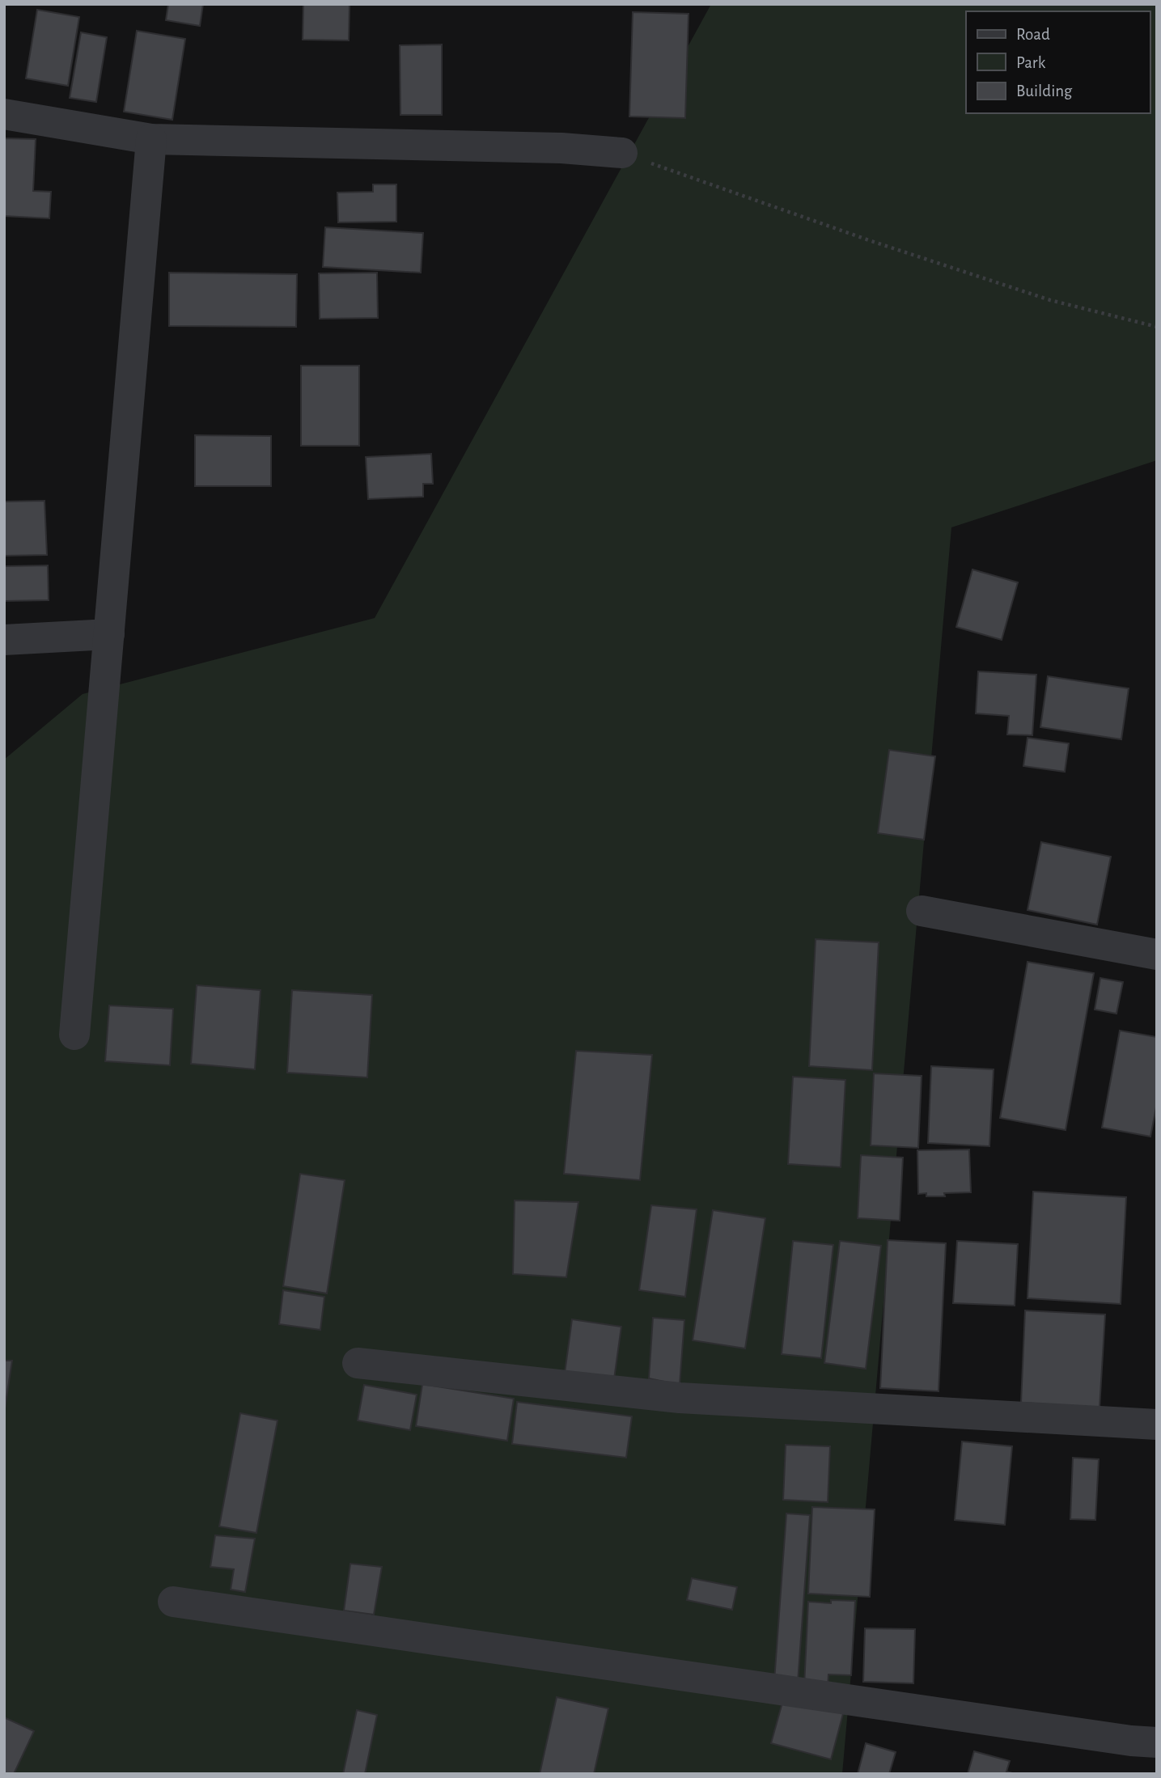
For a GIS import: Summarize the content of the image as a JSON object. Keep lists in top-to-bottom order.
{
  "legend": ["Road", "Park", "Building"]
}
